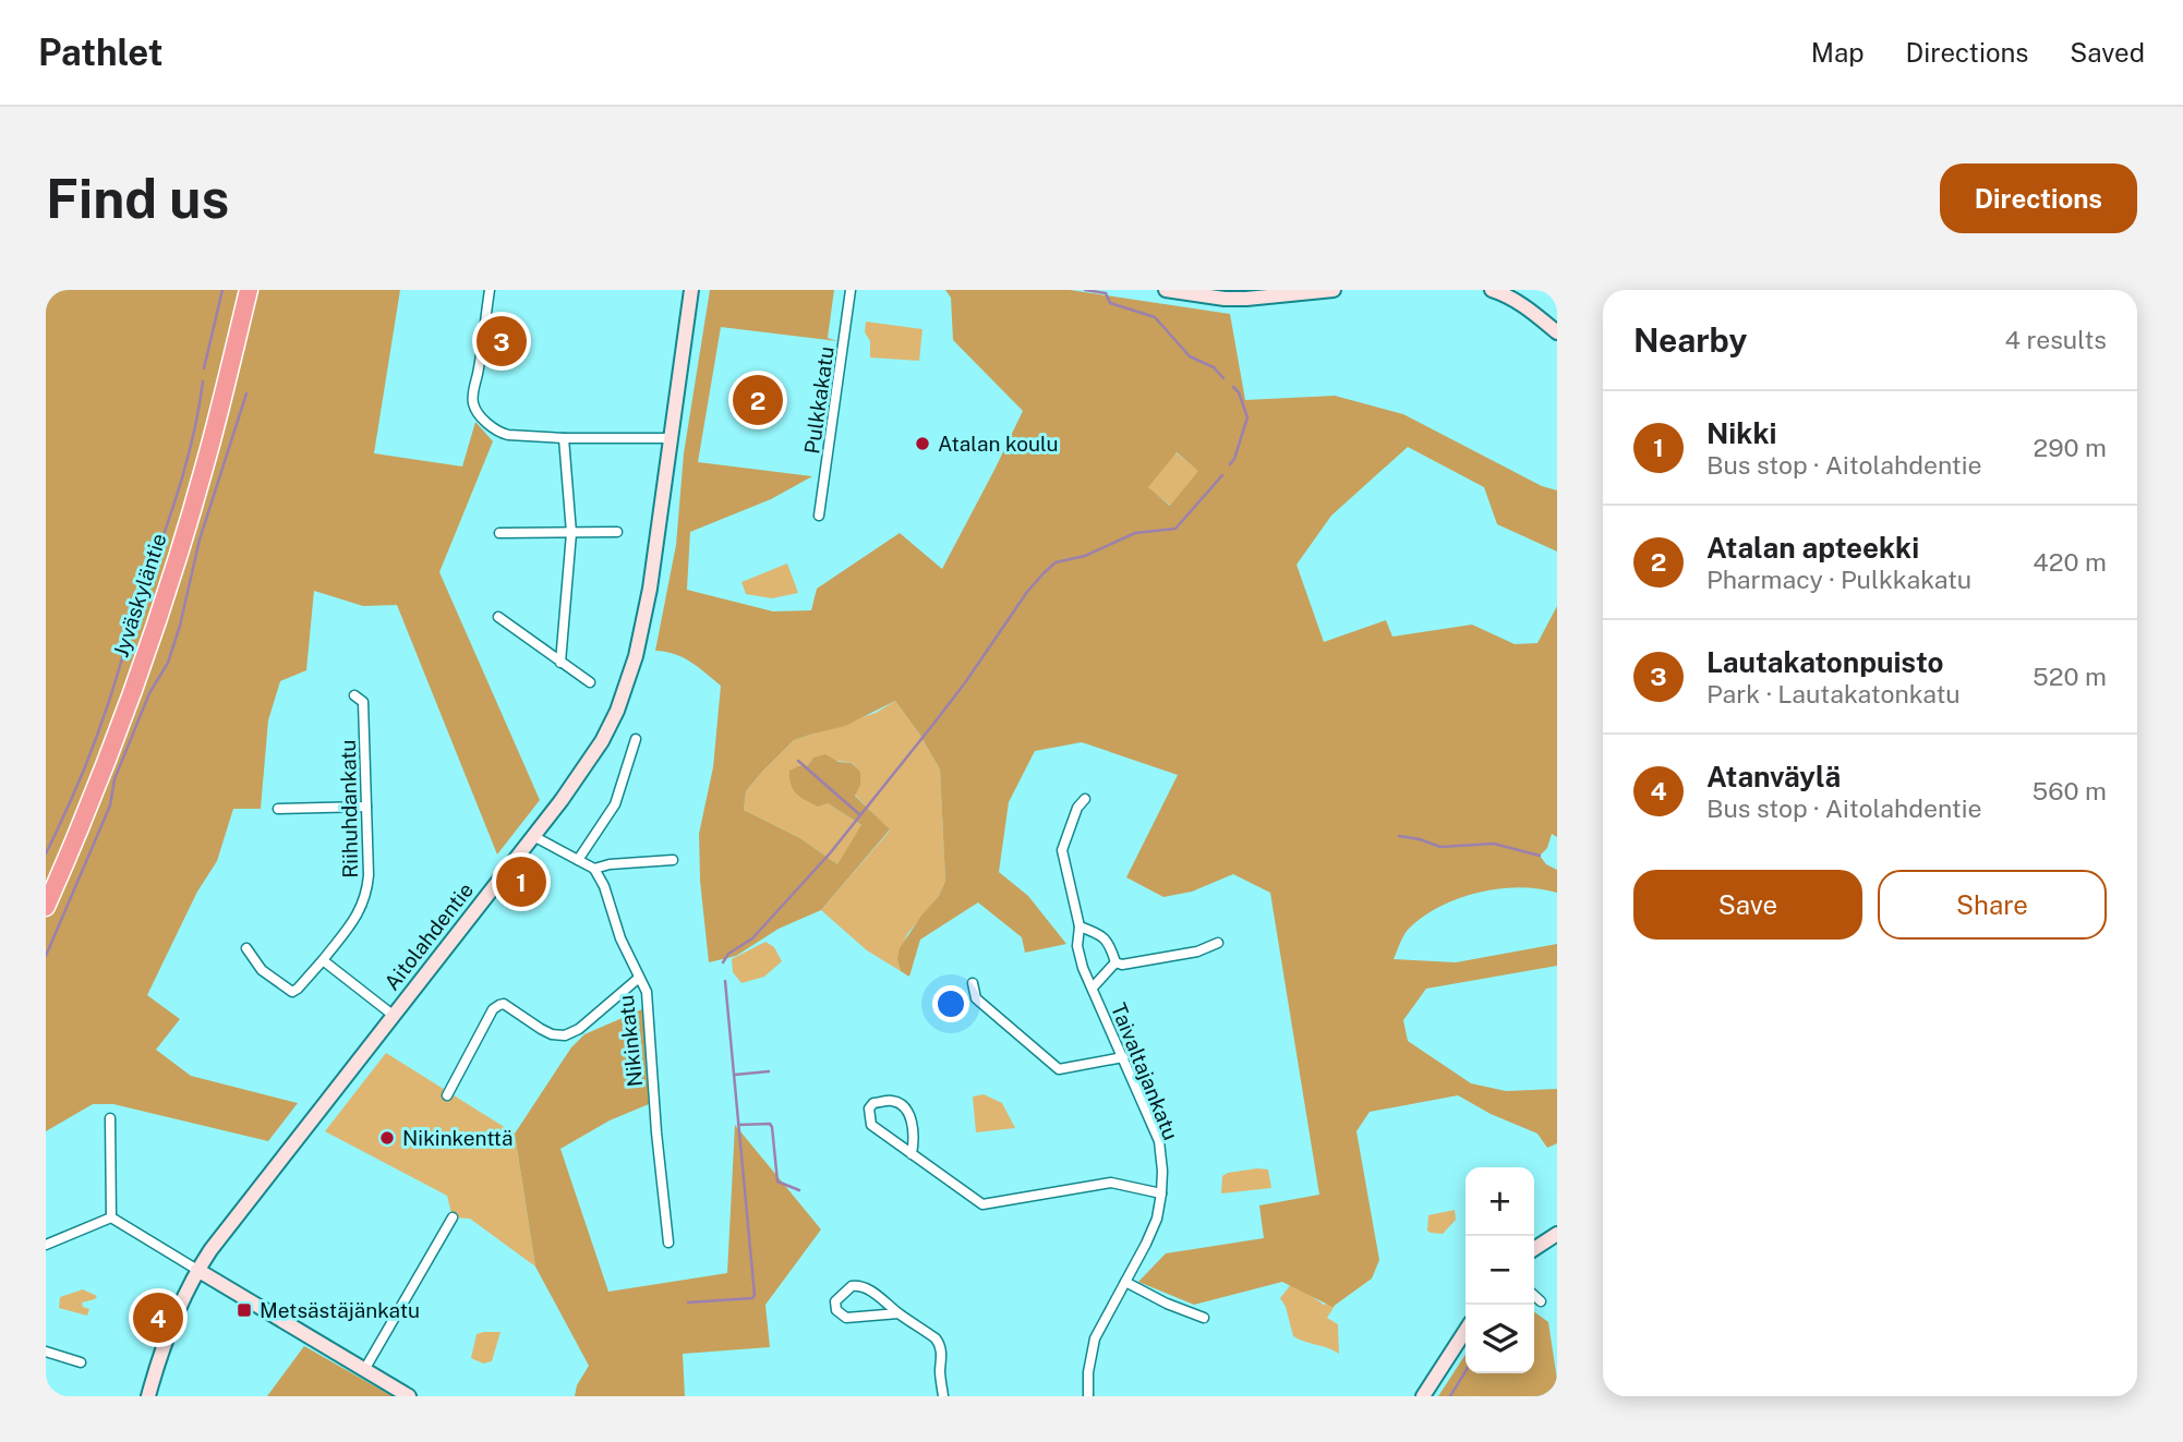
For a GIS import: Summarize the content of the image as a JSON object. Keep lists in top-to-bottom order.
{
  "streets": {
    "highway": ["Jyväskyläntie"],
    "main road": ["Aitolahdentie"],
    "street": [
      "Pulkkakatu",
      "Riihuhdankatu",
      "Nikinkatu",
      "Taivaltajankatu"
    ]
  },
  "places": {
    "other": ["Atalan koulu", "Nikinkenttä"],
    "transit": ["Metsästäjänkatu"]
  },
  "page": {
    "header": "Pathlet",
    "nav": ["Map", "Directions", "Saved"],
    "buttons": [
      "Directions",
      ["Save", "Share"]
    ],
    "title": "Find us",
    "heading": ["Nearby", "4 results"],
    "pins": [
      "3",
      "2",
      "1",
      "4"
    ],
    "list": [
      {
        "mark": "1",
        "name": "Nikki",
        "note": "Bus stop · Aitolahdentie",
        "value": "290 m"
      },
      {
        "mark": "2",
        "name": "Atalan apteekki",
        "note": "Pharmacy · Pulkkakatu",
        "value": "420 m"
      },
      {
        "mark": "3",
        "name": "Lautakatonpuisto",
        "note": "Park · Lautakatonkatu",
        "value": "520 m"
      },
      {
        "mark": "4",
        "name": "Atanväylä",
        "note": "Bus stop · Aitolahdentie",
        "value": "560 m"
      }
    ],
    "map_buttons": ["+", "−"]
  }
}
